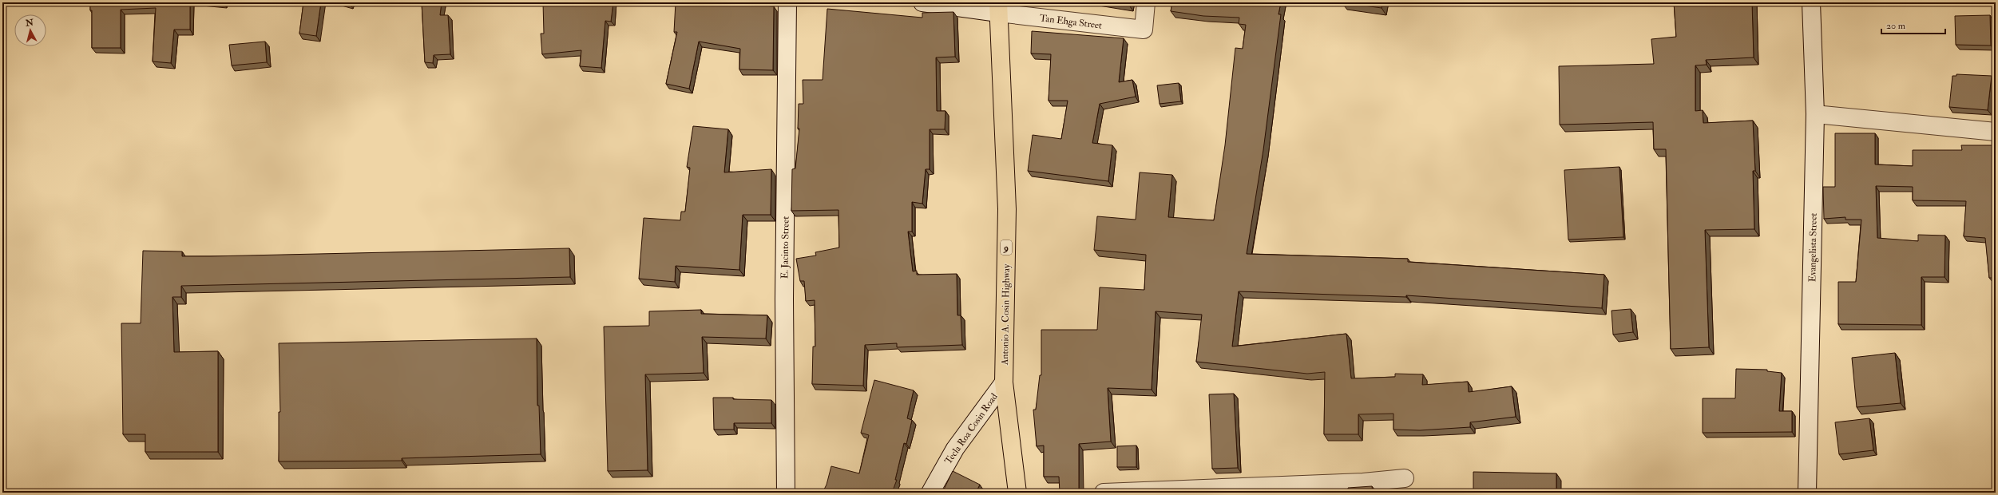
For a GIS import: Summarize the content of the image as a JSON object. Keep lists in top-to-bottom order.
{
  "streets": {
    "highway": ["9", "Antonio A. Cosin Highway"],
    "street": [
      "Tan Ehga Street",
      "E. Jacinto Street",
      "Evangelista Street",
      "Tecla Roa Cosin Road"
    ]
  },
  "crossings": [
    ["Tan Ehga Street", "Antonio A. Cosin Highway"],
    ["Antonio A. Cosin Highway", "Tecla Roa Cosin Road"]
  ],
  "scale_bar": "20 m",
  "north": "top"
}
